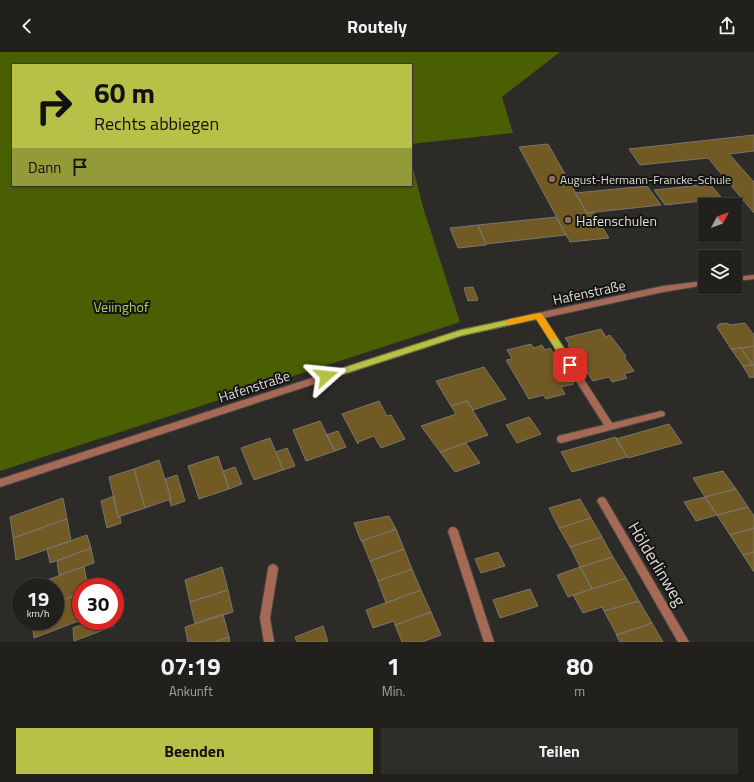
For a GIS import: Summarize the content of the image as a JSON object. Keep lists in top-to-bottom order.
{
  "streets": {
    "street": ["Hafenstraße", "Hölderlinweg"]
  },
  "parks": ["Veiinghof"],
  "places": ["August-Hermann-Francke-Schule", "Hafenschulen"],
  "north": "top right",
  "page": {
    "header": "Routely",
    "turn": ["60 m", "Rechts abbiegen"],
    "then": "Dann",
    "speed": "19 km/h",
    "limit": "30",
    "eta": [
      "07:19",
      "Ankunft",
      "1",
      "Min.",
      "80",
      "m"
    ],
    "buttons": ["Beenden", "Teilen"]
  }
}
